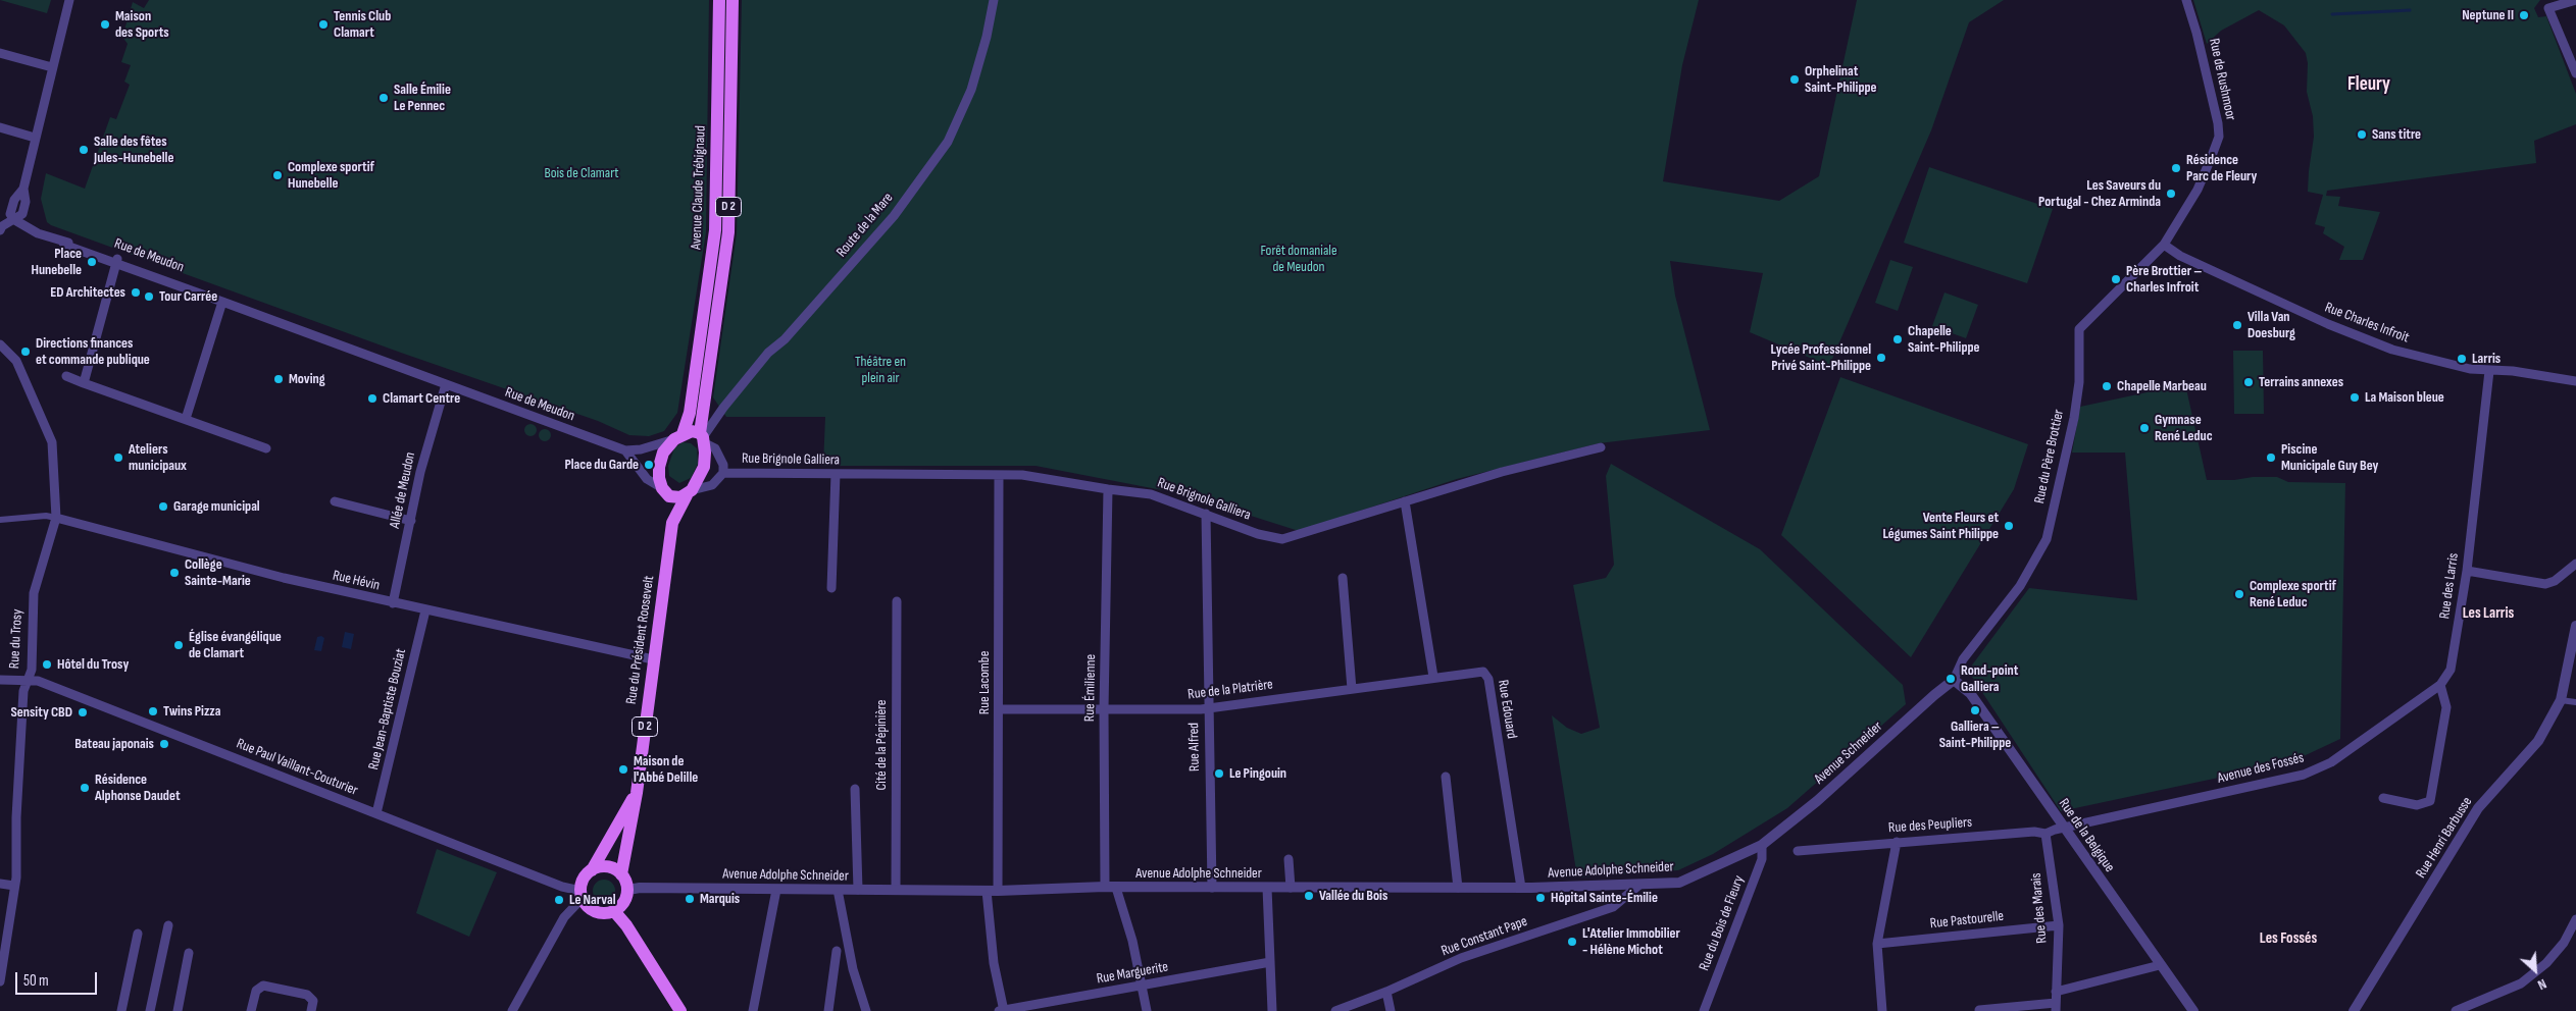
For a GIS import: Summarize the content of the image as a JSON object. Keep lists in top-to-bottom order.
{
  "streets": {
    "main road": ["Avenue Claude Trébignaud", "D 2", "Rue du Président Roosevelt"],
    "street": [
      "Rue de Rushmoor",
      "Route de la Mare",
      "Rue de Meudon",
      "Rue Charles Infroit",
      "Rue du Père Brottier",
      "Rue Brignole Galliera",
      "Allée de Meudon",
      "Rue Hévin",
      "Rue des Larris",
      "Rue du Trosy",
      "Rue Lacombe",
      "Rue Émilienne",
      "Rue de la Platrière",
      "Rue Jean-Baptiste Bouziat",
      "Rue Edouard",
      "Cité de la Pépinière",
      "Rue Alfred",
      "Avenue Schneider",
      "Rue Paul Vaillant-Couturier",
      "Avenue des Fossés",
      "Rue des Peupliers",
      "Rue de la Belgique",
      "Rue Henri Barbusse",
      "Avenue Adolphe Schneider",
      "Rue des Marais",
      "Rue Pastourelle",
      "Rue du Bois de Fleury",
      "Rue Constant Pape",
      "Rue Marguerite"
    ]
  },
  "crossings": [
    ["Rue de Rushmoor", "Rue Charles Infroit"],
    ["Rue de Rushmoor", "Rue du Père Brottier"],
    ["Avenue Claude Trébignaud", "Route de la Mare"],
    ["Avenue Claude Trébignaud", "Rue de Meudon"],
    ["Avenue Claude Trébignaud", "Rue du Président Roosevelt"],
    ["Route de la Mare", "Rue de Meudon"],
    ["Route de la Mare", "Rue du Président Roosevelt"],
    ["Rue de Meudon", "Allée de Meudon"],
    ["Rue de Meudon", "Rue du Président Roosevelt"],
    ["Rue Charles Infroit", "Rue du Père Brottier"],
    ["Rue Charles Infroit", "Rue des Larris"],
    ["Rue du Père Brottier", "Avenue Schneider"],
    ["Rue du Père Brottier", "Rue de la Belgique"],
    ["Rue Brignole Galliera", "Rue Lacombe"],
    ["Rue Brignole Galliera", "Rue Émilienne"],
    ["Rue Brignole Galliera", "Rue Alfred"],
    ["Allée de Meudon", "Rue Hévin"],
    ["Rue Hévin", "Rue du Trosy"],
    ["Rue Hévin", "Rue du Président Roosevelt"],
    ["Rue Hévin", "Rue Jean-Baptiste Bouziat"],
    ["Rue des Larris", "Avenue des Fossés"],
    ["Rue du Trosy", "Rue Paul Vaillant-Couturier"],
    ["Rue du Président Roosevelt", "Rue Paul Vaillant-Couturier"],
    ["Rue du Président Roosevelt", "Avenue Adolphe Schneider"],
    ["Rue Lacombe", "Rue de la Platrière"],
    ["Rue Lacombe", "Avenue Adolphe Schneider"],
    ["Rue Lacombe", "Rue Marguerite"],
    ["Rue Émilienne", "Rue de la Platrière"],
    ["Rue Émilienne", "Avenue Adolphe Schneider"],
    ["Rue Émilienne", "Rue Marguerite"],
    ["Rue de la Platrière", "Rue Edouard"],
    ["Rue de la Platrière", "Rue Alfred"],
    ["Rue Jean-Baptiste Bouziat", "Rue Paul Vaillant-Couturier"],
    ["Rue Edouard", "Avenue Adolphe Schneider"],
    ["Cité de la Pépinière", "Avenue Adolphe Schneider"],
    ["Rue Alfred", "Avenue Adolphe Schneider"],
    ["Avenue Schneider", "Rue de la Belgique"],
    ["Avenue Schneider", "Avenue Adolphe Schneider"],
    ["Avenue Schneider", "Rue du Bois de Fleury"],
    ["Rue Paul Vaillant-Couturier", "Avenue Adolphe Schneider"],
    ["Avenue des Fossés", "Rue des Peupliers"],
    ["Avenue des Fossés", "Rue de la Belgique"],
    ["Rue des Peupliers", "Rue de la Belgique"],
    ["Rue des Peupliers", "Rue des Marais"],
    ["Avenue Adolphe Schneider", "Rue du Bois de Fleury"],
    ["Avenue Adolphe Schneider", "Rue Constant Pape"],
    ["Rue des Marais", "Rue Pastourelle"]
  ],
  "districts": ["Fleury", "Les Larris", "Les Fossés"],
  "parks": ["Bois de Clamart", "Forêt domaniale de Meudon", "Théâtre en plein air"],
  "places": [
    "Neptune II",
    "Maison des Sports",
    "Tennis Club Clamart",
    "Orphelinat Saint-Philippe",
    "Salle Émilie Le Pennec",
    "Sans titre",
    "Salle des fêtes Jules-Hunebelle",
    "Résidence Parc de Fleury",
    "Complexe sportif Hunebelle",
    "Les Saveurs du Portugal - Chez Arminda",
    "Place Hunebelle",
    "Père Brottier – Charles Infroit",
    "ED Architectes",
    "Tour Carrée",
    "Villa Van Doesburg",
    "Chapelle Saint-Philippe",
    "Directions finances et commande publique",
    "Lycée Professionnel Privé Saint-Philippe",
    "Larris",
    "Moving",
    "Terrains annexes",
    "Chapelle Marbeau",
    "La Maison bleue",
    "Clamart Centre",
    "Gymnase René Leduc",
    "Ateliers municipaux",
    "Piscine Municipale Guy Bey",
    "Place du Garde",
    "Garage municipal",
    "Vente Fleurs et Légumes Saint Philippe",
    "Collège Sainte-Marie",
    "Complexe sportif René Leduc",
    "Église évangélique de Clamart",
    "Hôtel du Trosy",
    "Rond-point Galliera",
    "Galliera – Saint-Philippe",
    "Twins Pizza",
    "Sensity CBD",
    "Bateau japonais",
    "Maison de l'Abbé Delille",
    "Le Pingouin",
    "Résidence Alphonse Daudet",
    "Vallée du Bois",
    "Hôpital Sainte-Émilie",
    "Marquis",
    "Le Narval",
    "L'Atelier Immobilier - Hélène Michot"
  ],
  "scale_bar": "50 m",
  "north": "bottom right"
}
